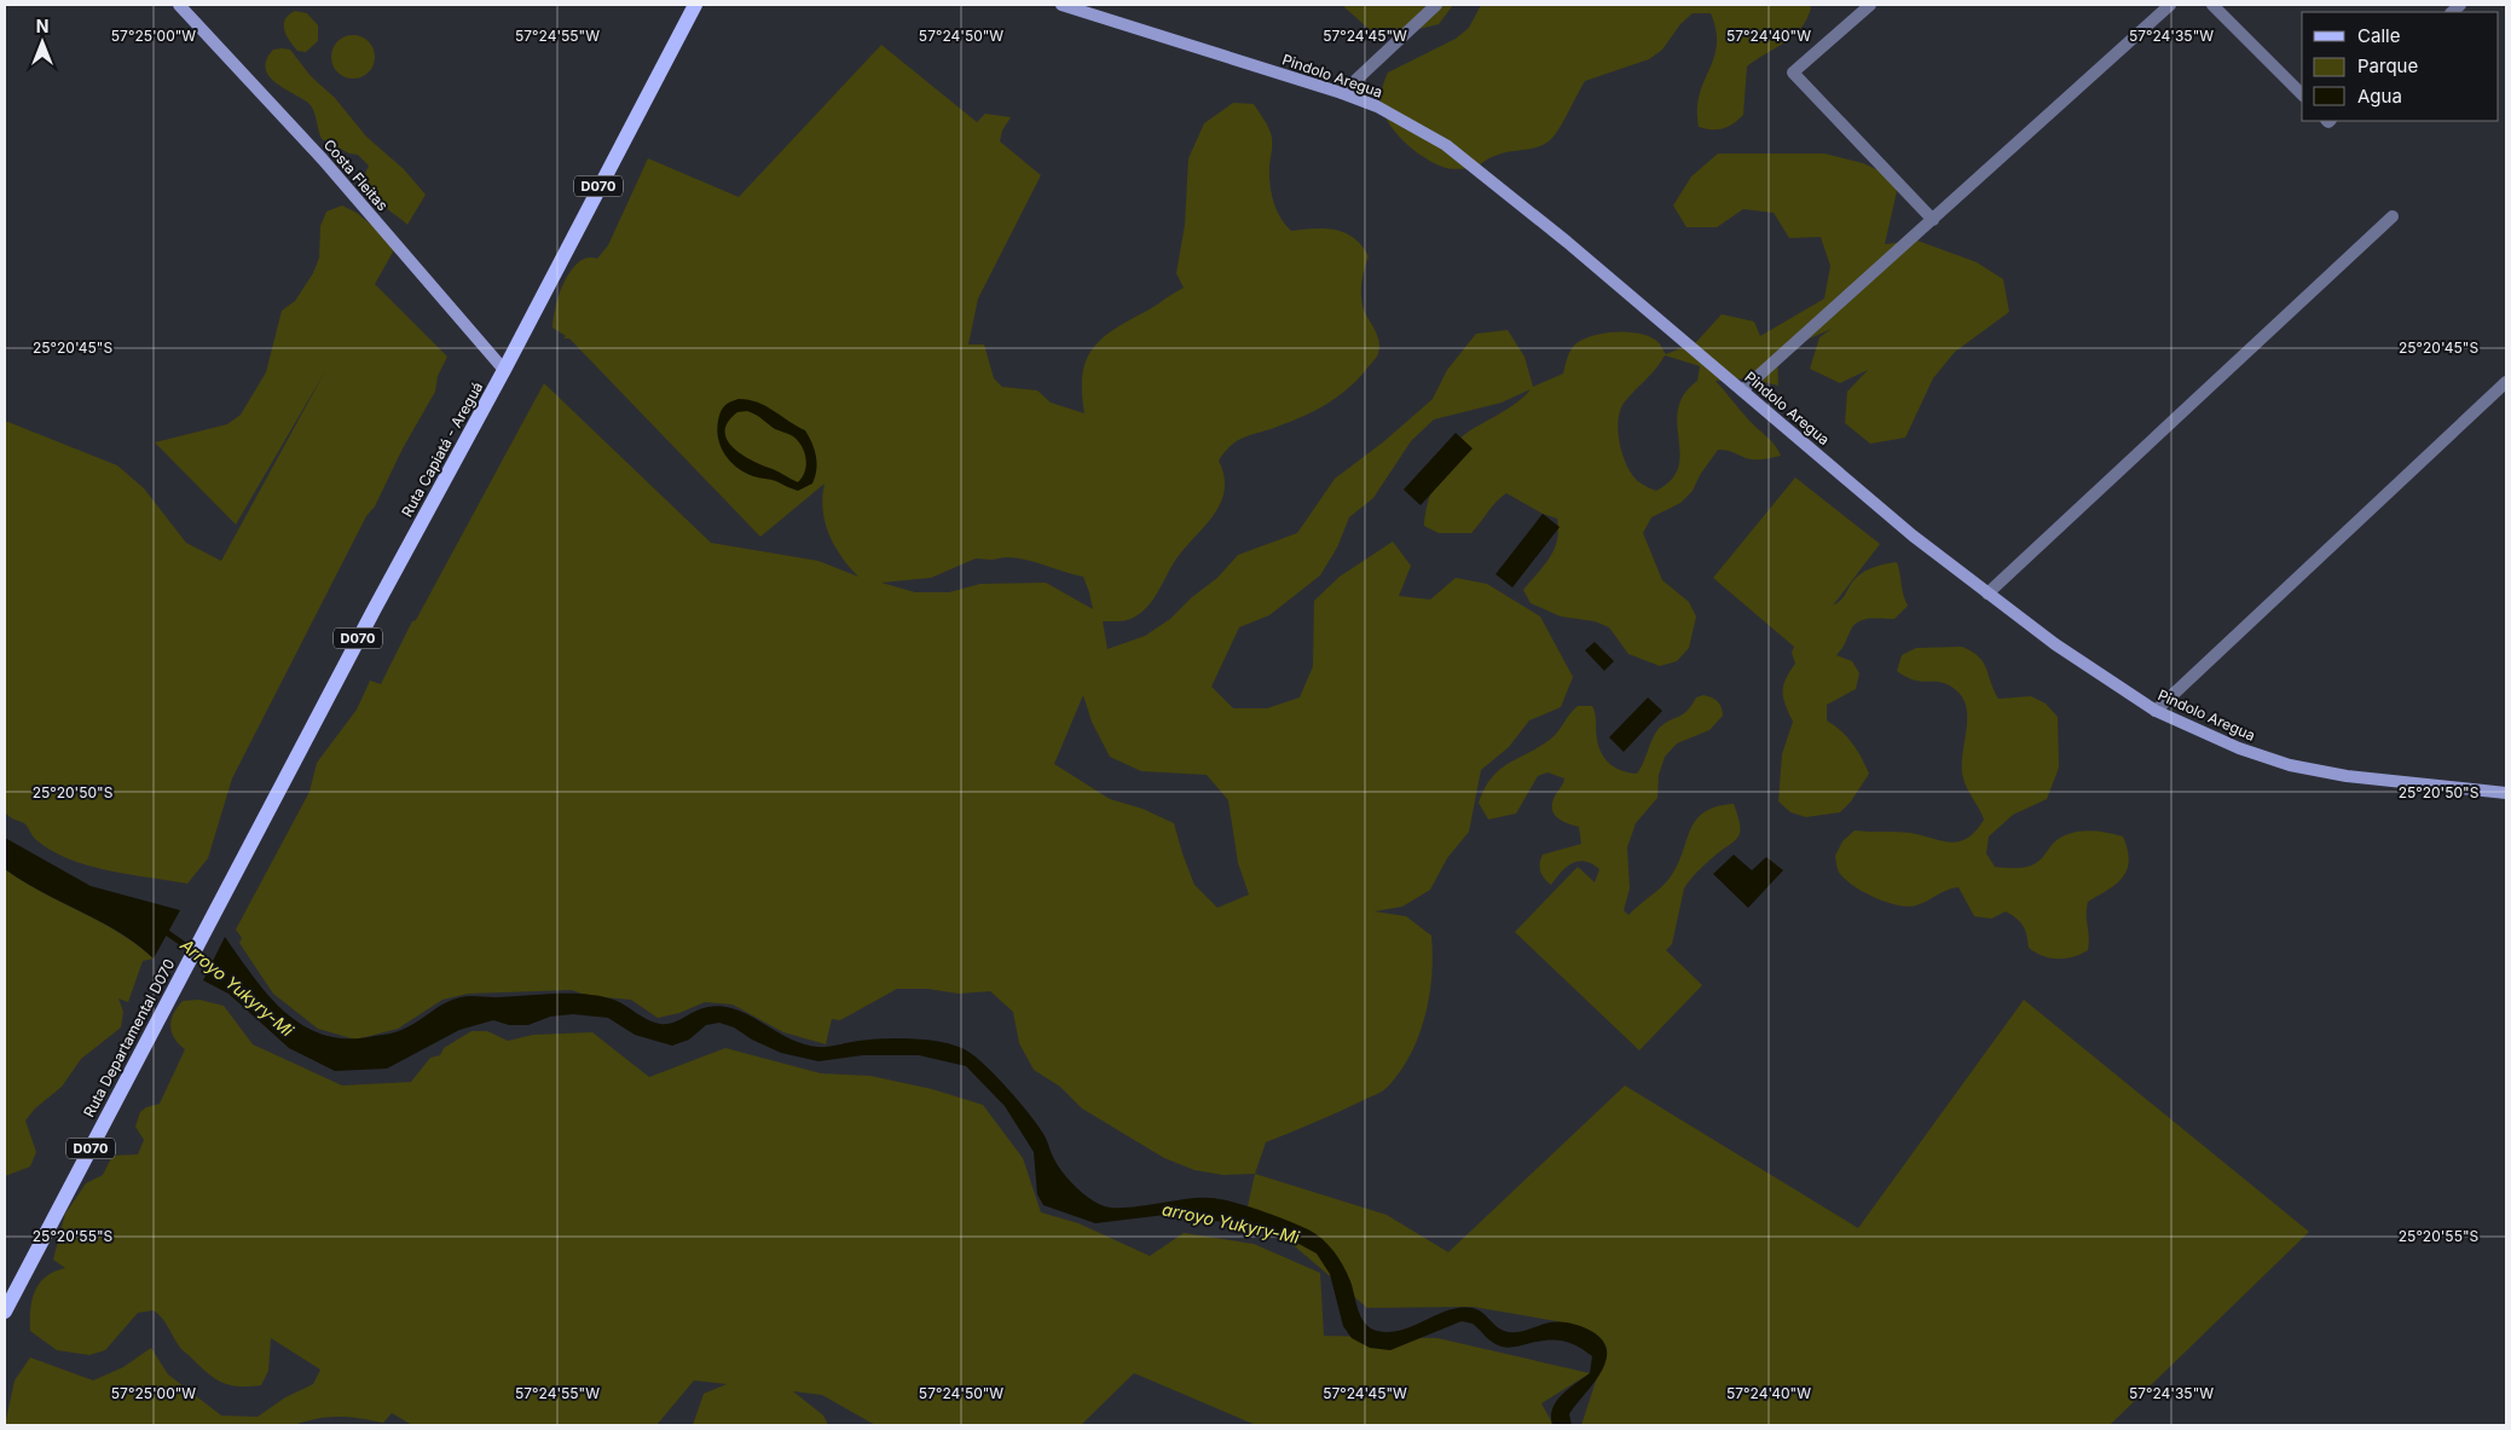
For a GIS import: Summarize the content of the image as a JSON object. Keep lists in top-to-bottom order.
{
  "streets": {
    "main road": [
      "Pindolo Aregua",
      "Costa Fleitas",
      "D070",
      "Ruta Capiatá - Areguá",
      "Ruta Departamental D070"
    ]
  },
  "crossings": [
    ["Costa Fleitas", "Ruta Capiatá - Areguá"],
    ["Ruta Capiatá - Areguá", "Ruta Departamental D070"]
  ],
  "water": ["Arroyo Yukyry-Mi", "arroyo Yukyry-Mi"],
  "legend": ["Calle", "Parque", "Agua"],
  "north": "top",
  "coordinates": [
    "57°25'00\"W",
    "57°24'55\"W",
    "57°24'50\"W",
    "57°24'45\"W",
    "57°24'40\"W",
    "57°24'35\"W",
    "25°20'45\"S",
    "25°20'50\"S",
    "25°20'55\"S"
  ]
}
